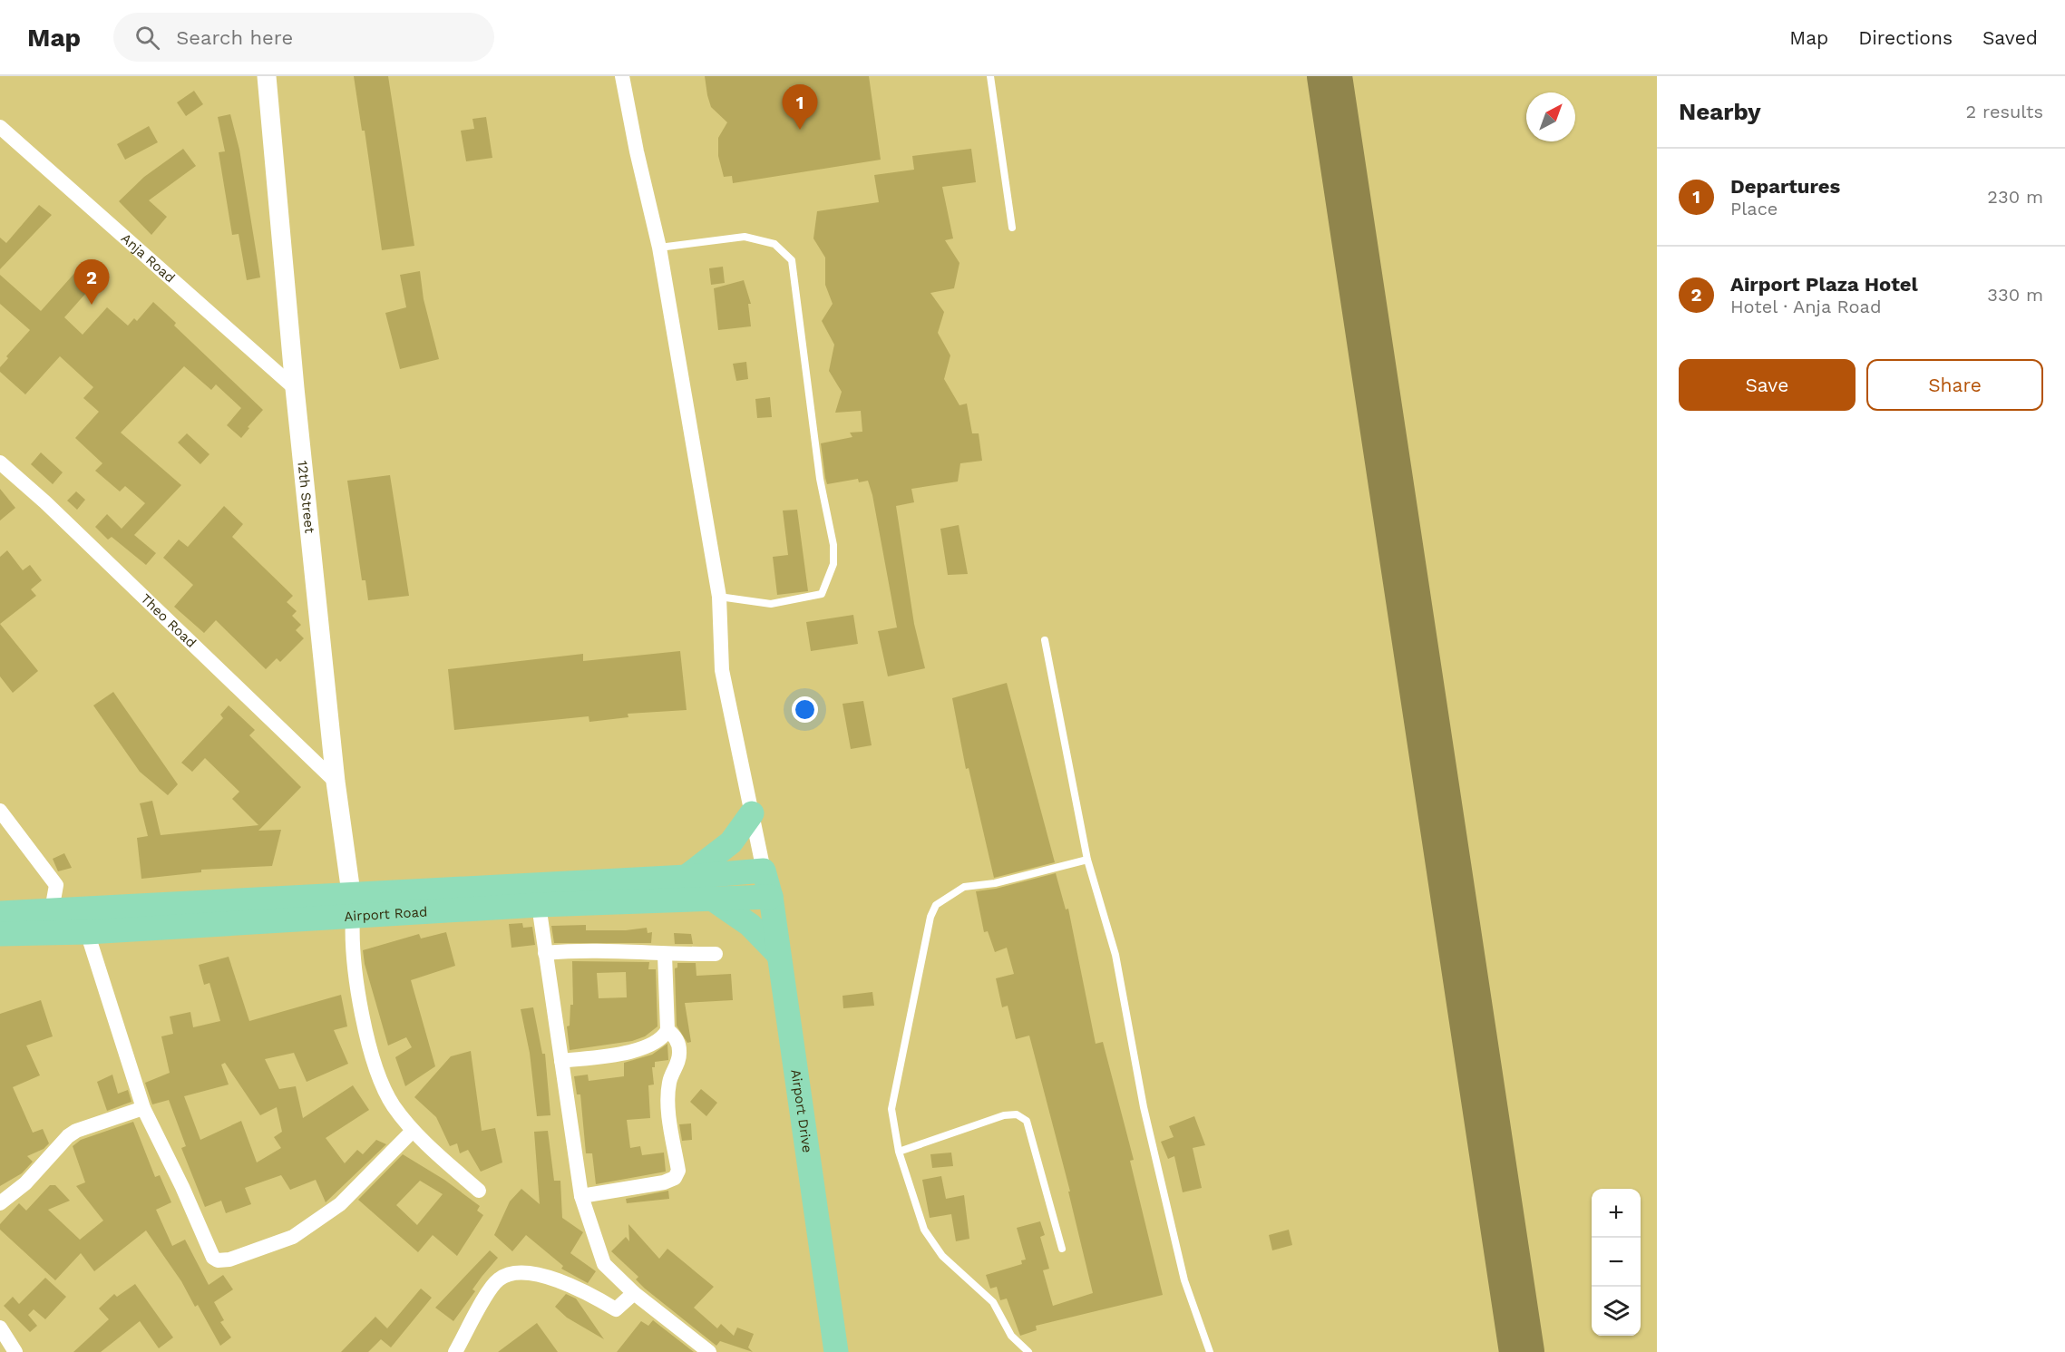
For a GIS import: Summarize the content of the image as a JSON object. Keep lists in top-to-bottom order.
{
  "streets": {
    "main road": ["Airport Road", "Airport Drive"],
    "street": ["Anja Road", "12th Street", "Theo Road"]
  },
  "crossings": [
    ["Anja Road", "12th Street"],
    ["12th Street", "Theo Road"],
    ["12th Street", "Airport Road"],
    ["Airport Road", "Airport Drive"]
  ],
  "north": "top right",
  "page": {
    "header": "Map",
    "search": "Search here",
    "nav": ["Map", "Directions", "Saved"],
    "heading": ["Nearby", "2 results"],
    "pins": ["1", "2"],
    "list": [
      {
        "mark": "1",
        "name": "Departures",
        "note": "Place",
        "value": "230 m"
      },
      {
        "mark": "2",
        "name": "Airport Plaza Hotel",
        "note": "Hotel · Anja Road",
        "value": "330 m"
      }
    ],
    "buttons": ["Save", "Share"],
    "map_buttons": ["+", "−"]
  }
}
